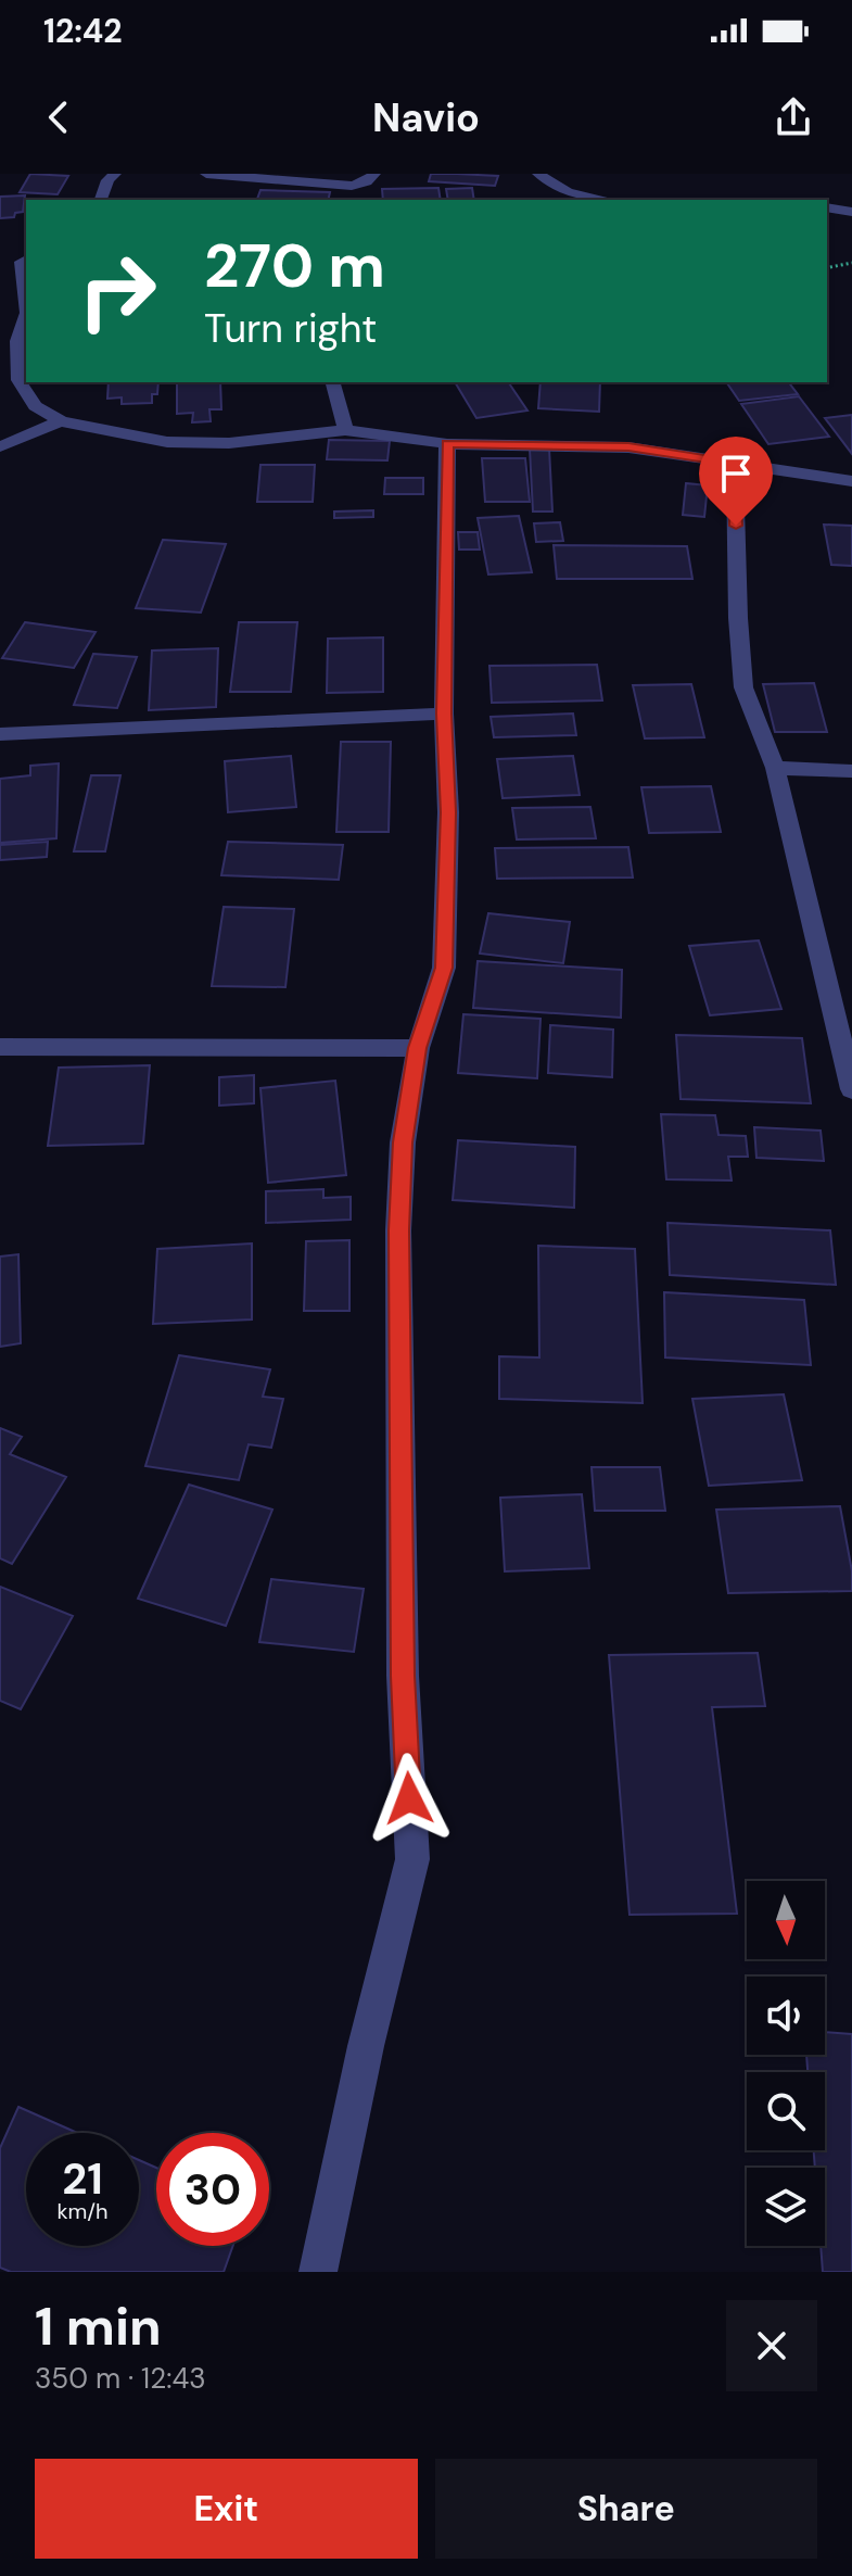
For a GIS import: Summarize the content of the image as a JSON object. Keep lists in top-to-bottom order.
{
  "north": "bottom",
  "page": {
    "status": "12:42",
    "header": "Navio",
    "turn": ["270 m", "Turn right"],
    "speed": "21 km/h",
    "limit": "30",
    "heading": ["1 min", "350 m · 12:43"],
    "buttons": ["Exit", "Share"]
  }
}
